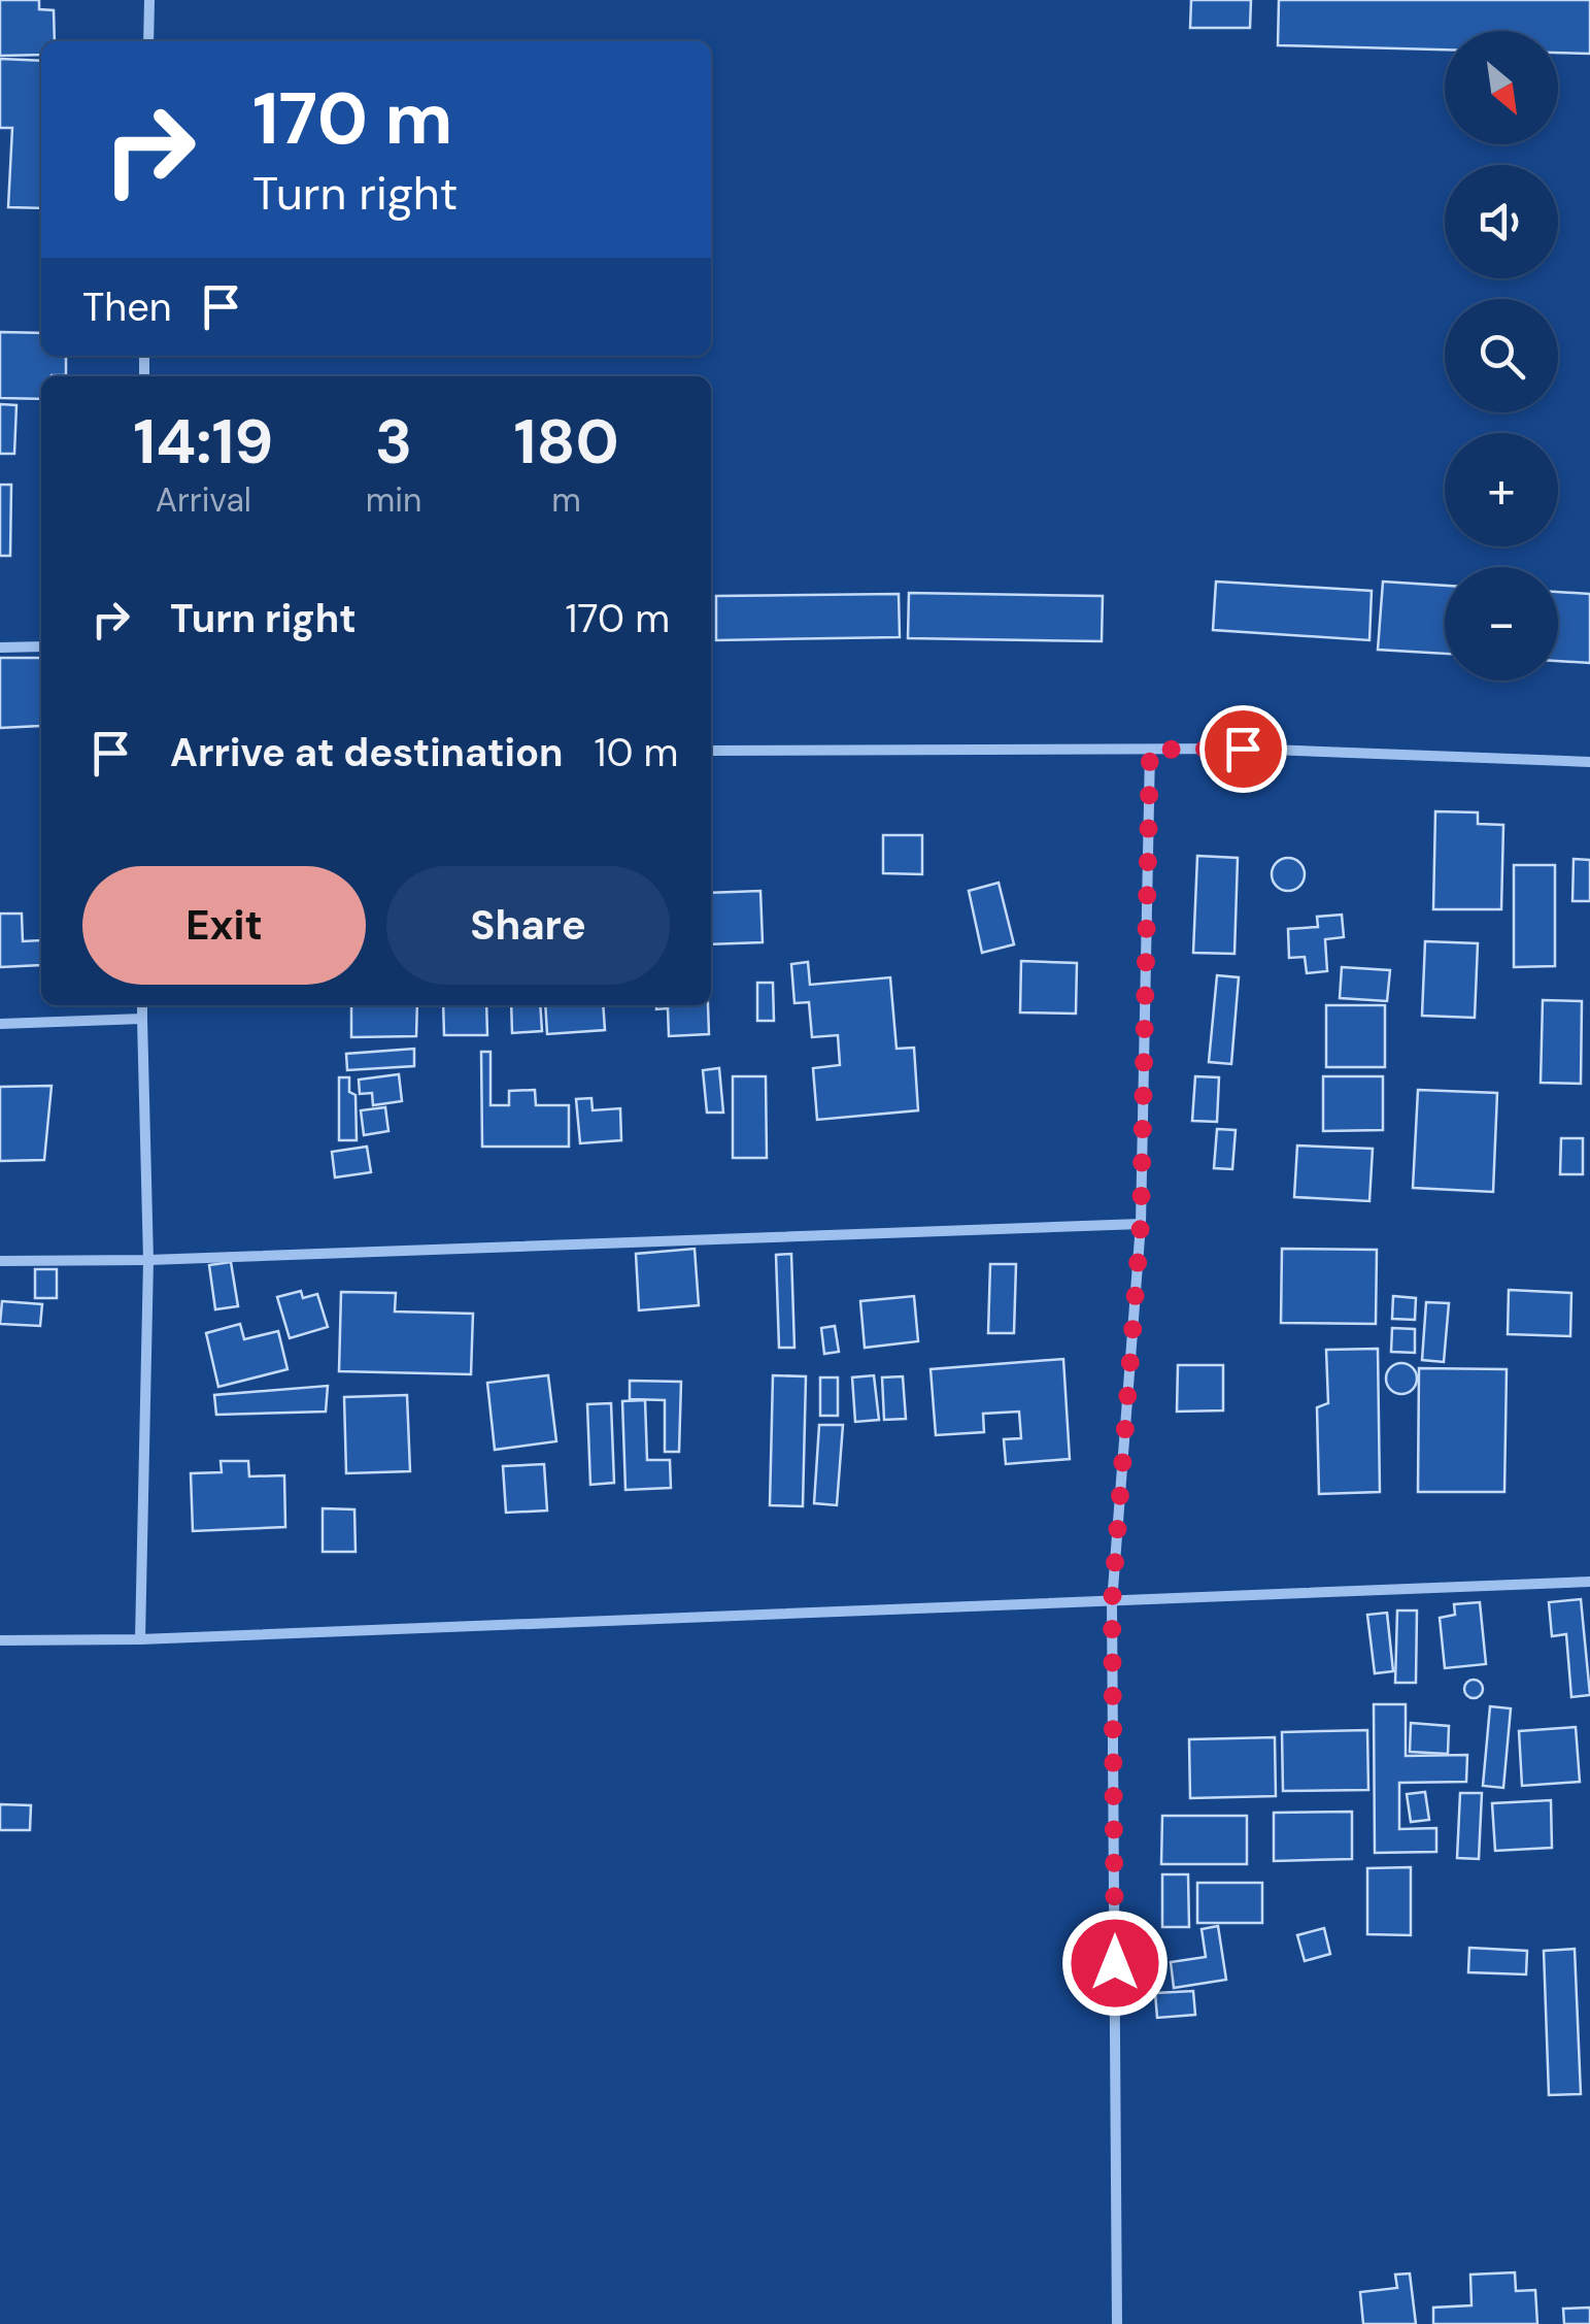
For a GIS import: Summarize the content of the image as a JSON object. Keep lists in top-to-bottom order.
{
  "north": "bottom right",
  "page": {
    "map_buttons": ["+", "−"],
    "turn": ["170 m", "Turn right"],
    "then": "Then",
    "eta": [
      "14:19",
      "Arrival",
      "3",
      "min",
      "180",
      "m"
    ],
    "list": [
      {
        "name": "Turn right",
        "value": "170 m"
      },
      {
        "name": "Arrive at destination",
        "value": "10 m"
      }
    ],
    "buttons": ["Exit", "Share"]
  }
}
